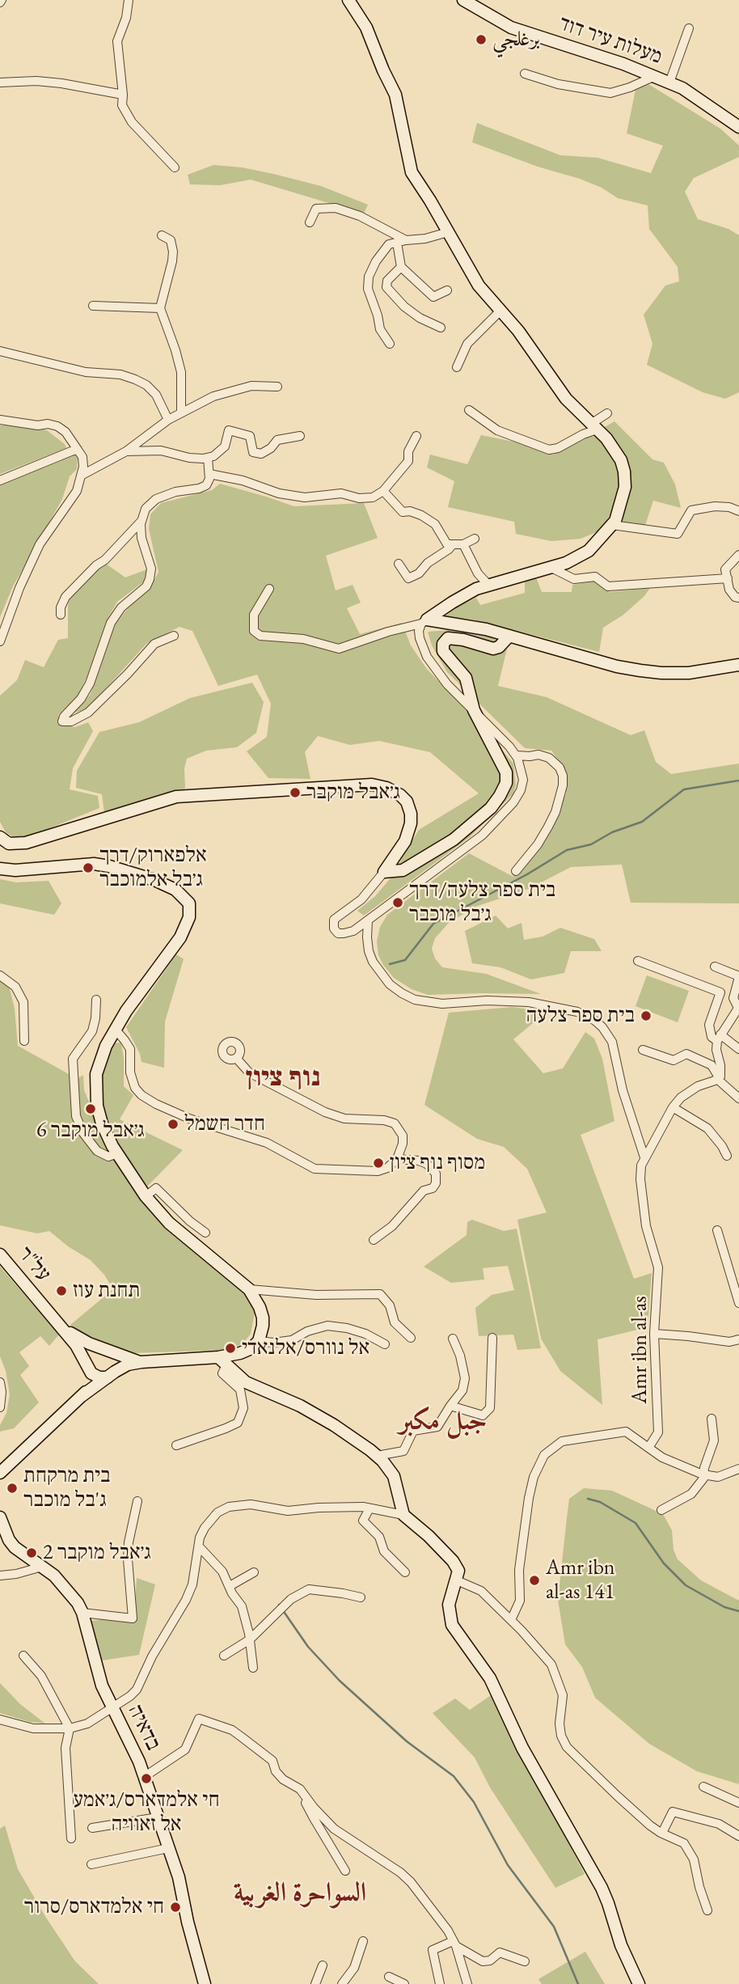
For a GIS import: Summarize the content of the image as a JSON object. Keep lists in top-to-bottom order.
{
  "streets": {
    "street": [
      "מעלות עיר דוד",
      "על\"ר",
      "Amr ibn al-as",
      "בדאיה"
    ]
  },
  "districts": ["נוף ציון", "جبل مكبر", "السواحرة الغربية"],
  "places": [
    "برغلجي",
    "ג׳אבל מוקבר",
    "אלפארוק/דרך ג׳בל אלמוכבר",
    "בית ספר צלעה/דרך ג׳בל מוכבר",
    "בית ספר צלעה",
    "ג׳אבל מוקבר 6",
    "חדר חשמל",
    "מסוף נוף ציון",
    "תחנת עוז",
    "אל נוורס/אלנאדי",
    "בית מרקחת ג'בל מוכבר",
    "ג׳אבל מוקבר 2",
    "Amr ibn al-as 141",
    "חי אלמדארס/ג׳אמע אל זאוויה",
    "חי אלמדארס/סרור"
  ]
}
